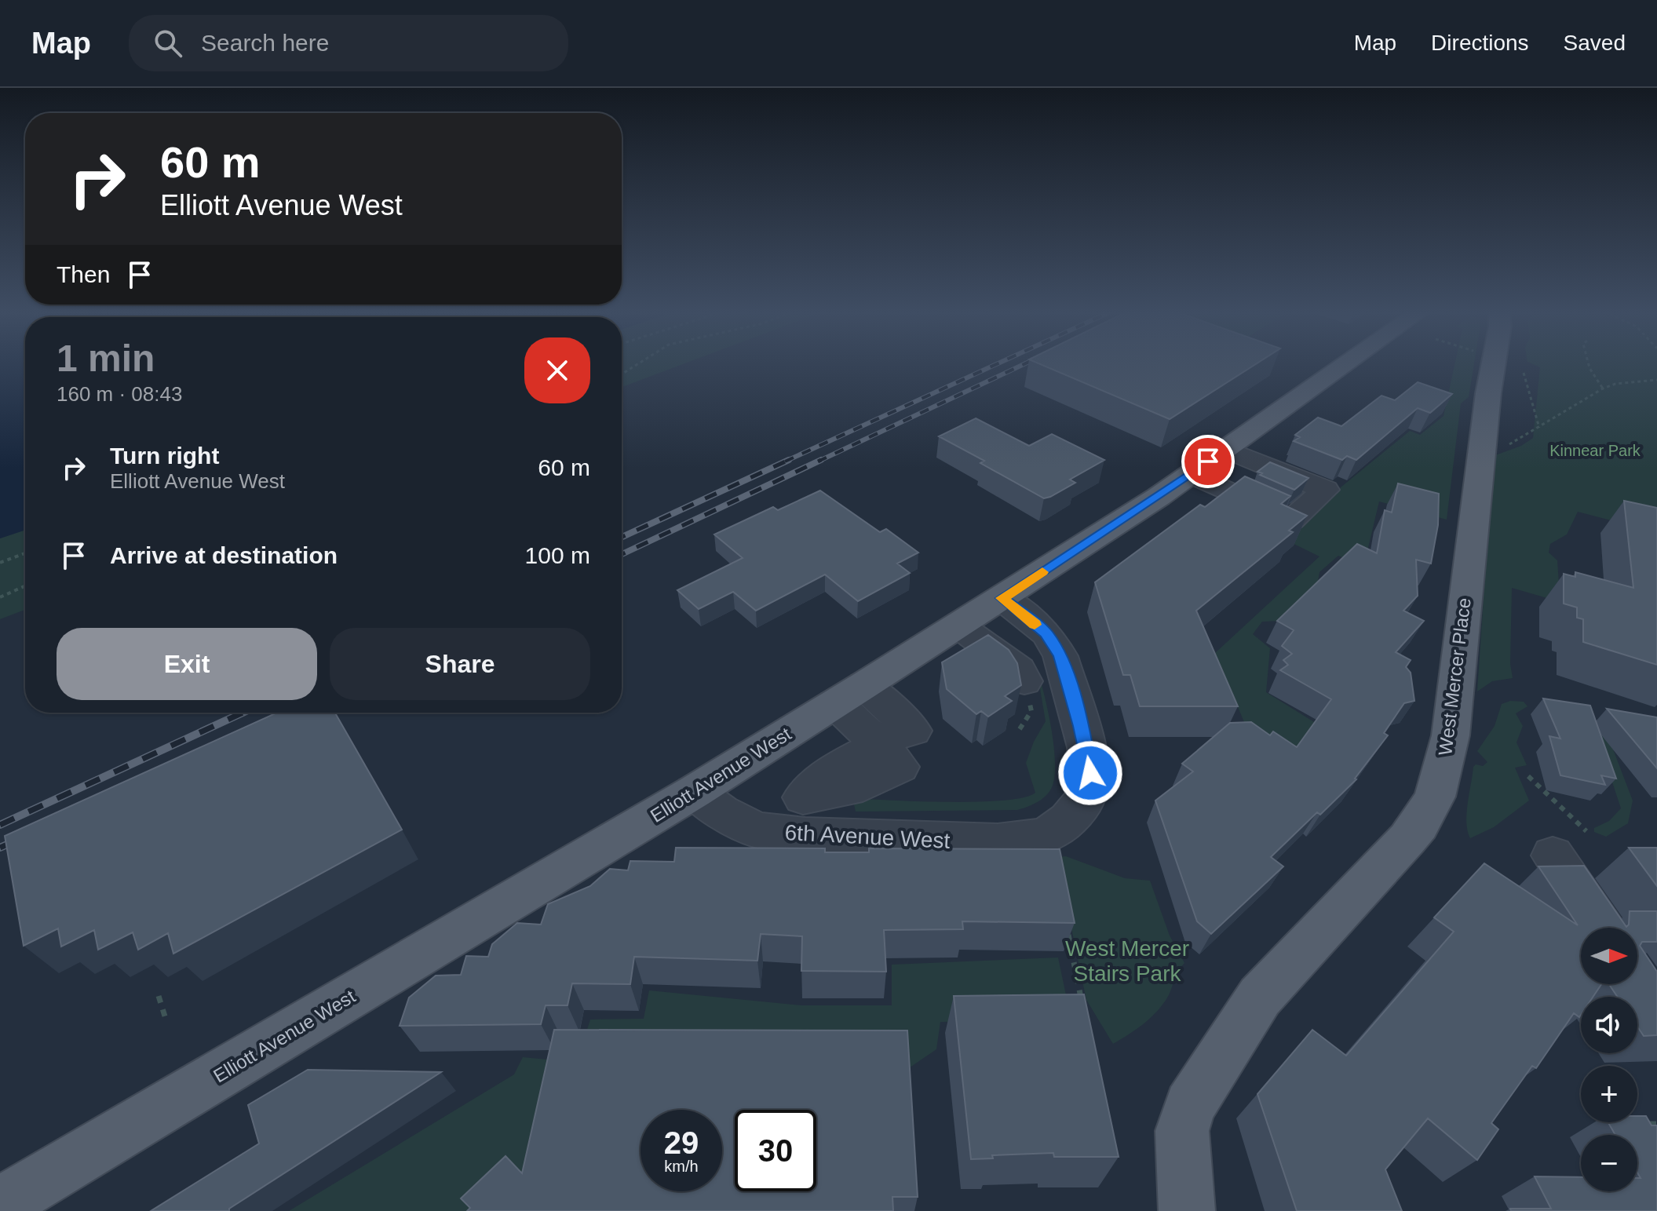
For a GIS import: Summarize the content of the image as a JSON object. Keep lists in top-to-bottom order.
{
  "streets": {
    "main road": ["West Mercer Place", "Elliott Avenue West"],
    "street": ["6th Avenue West"]
  },
  "crossings": [
    ["Elliott Avenue West", "6th Avenue West"]
  ],
  "parks": ["Kinnear Park", "West Mercer Stairs Park"],
  "north": "right",
  "page": {
    "header": "Map",
    "search": "Search here",
    "nav": ["Map", "Directions", "Saved"],
    "turn": ["60 m", "Elliott Avenue West"],
    "then": "Then",
    "heading": ["1 min", "160 m · 08:43"],
    "list": [
      {
        "name": "Turn right",
        "note": "Elliott Avenue West",
        "value": "60 m"
      },
      {
        "name": "Arrive at destination",
        "value": "100 m"
      }
    ],
    "buttons": ["Exit", "Share"],
    "map_buttons": ["+", "−"],
    "speed": "29 km/h",
    "limit": "30"
  }
}
